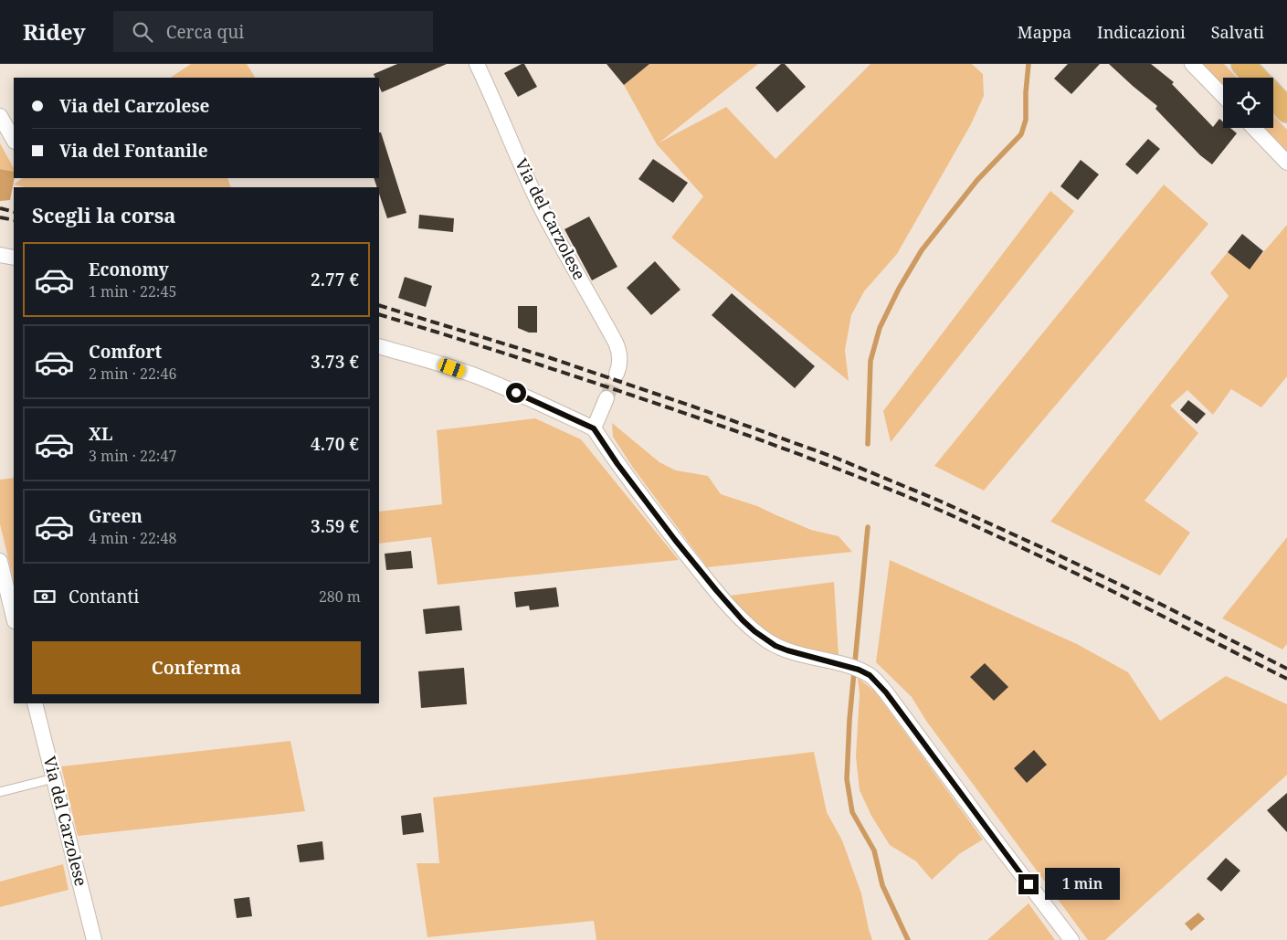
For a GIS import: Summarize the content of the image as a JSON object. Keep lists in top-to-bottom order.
{
  "streets": {
    "street": ["Via del Carzolese"]
  },
  "page": {
    "header": "Ridey",
    "search": "Cerca qui",
    "nav": ["Mappa", "Indicazioni", "Salvati"],
    "banner": ["Via del Carzolese", "Via del Fontanile"],
    "heading": "Scegli la corsa",
    "list": [
      {
        "name": "Economy",
        "note": "1 min · 22:45",
        "value": "2.77 €"
      },
      {
        "name": "Comfort",
        "note": "2 min · 22:46",
        "value": "3.73 €"
      },
      {
        "name": "XL",
        "note": "3 min · 22:47",
        "value": "4.70 €"
      },
      {
        "name": "Green",
        "note": "4 min · 22:48",
        "value": "3.59 €"
      }
    ],
    "pay": ["Contanti", "280 m"],
    "buttons": "Conferma",
    "bubble": "1 min"
  }
}
